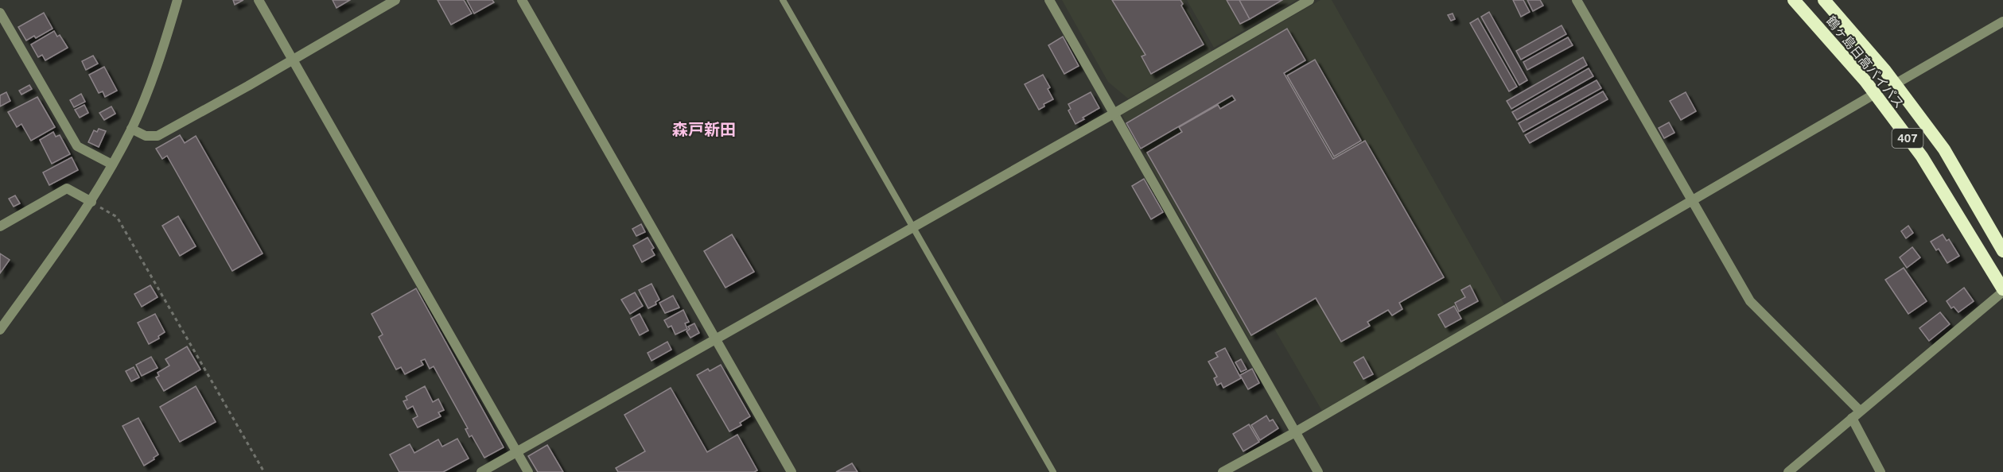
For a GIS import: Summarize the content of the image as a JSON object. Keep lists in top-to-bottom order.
{
  "streets": {
    "highway": ["鶴ヶ島日高バイパス", "407"]
  },
  "districts": ["森戸新田"]
}
